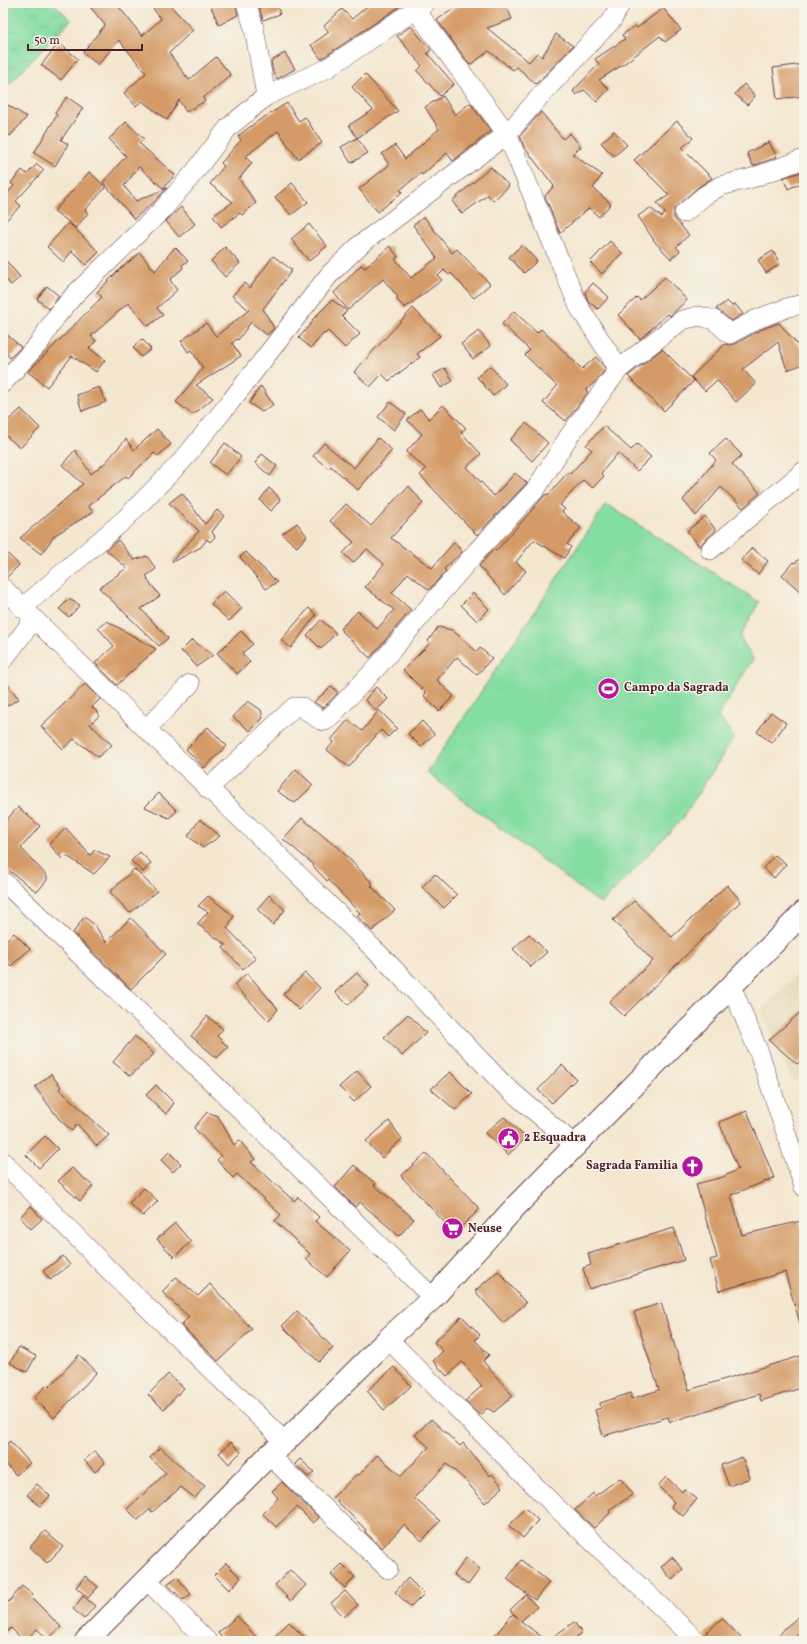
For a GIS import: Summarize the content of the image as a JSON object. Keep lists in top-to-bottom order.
{
  "places": {
    "sports": ["Campo da Sagrada"],
    "public building": ["2 Esquadra"],
    "church": ["Sagrada Familia"],
    "supermarket": ["Neuse"]
  },
  "scale_bar": "50 m"
}
